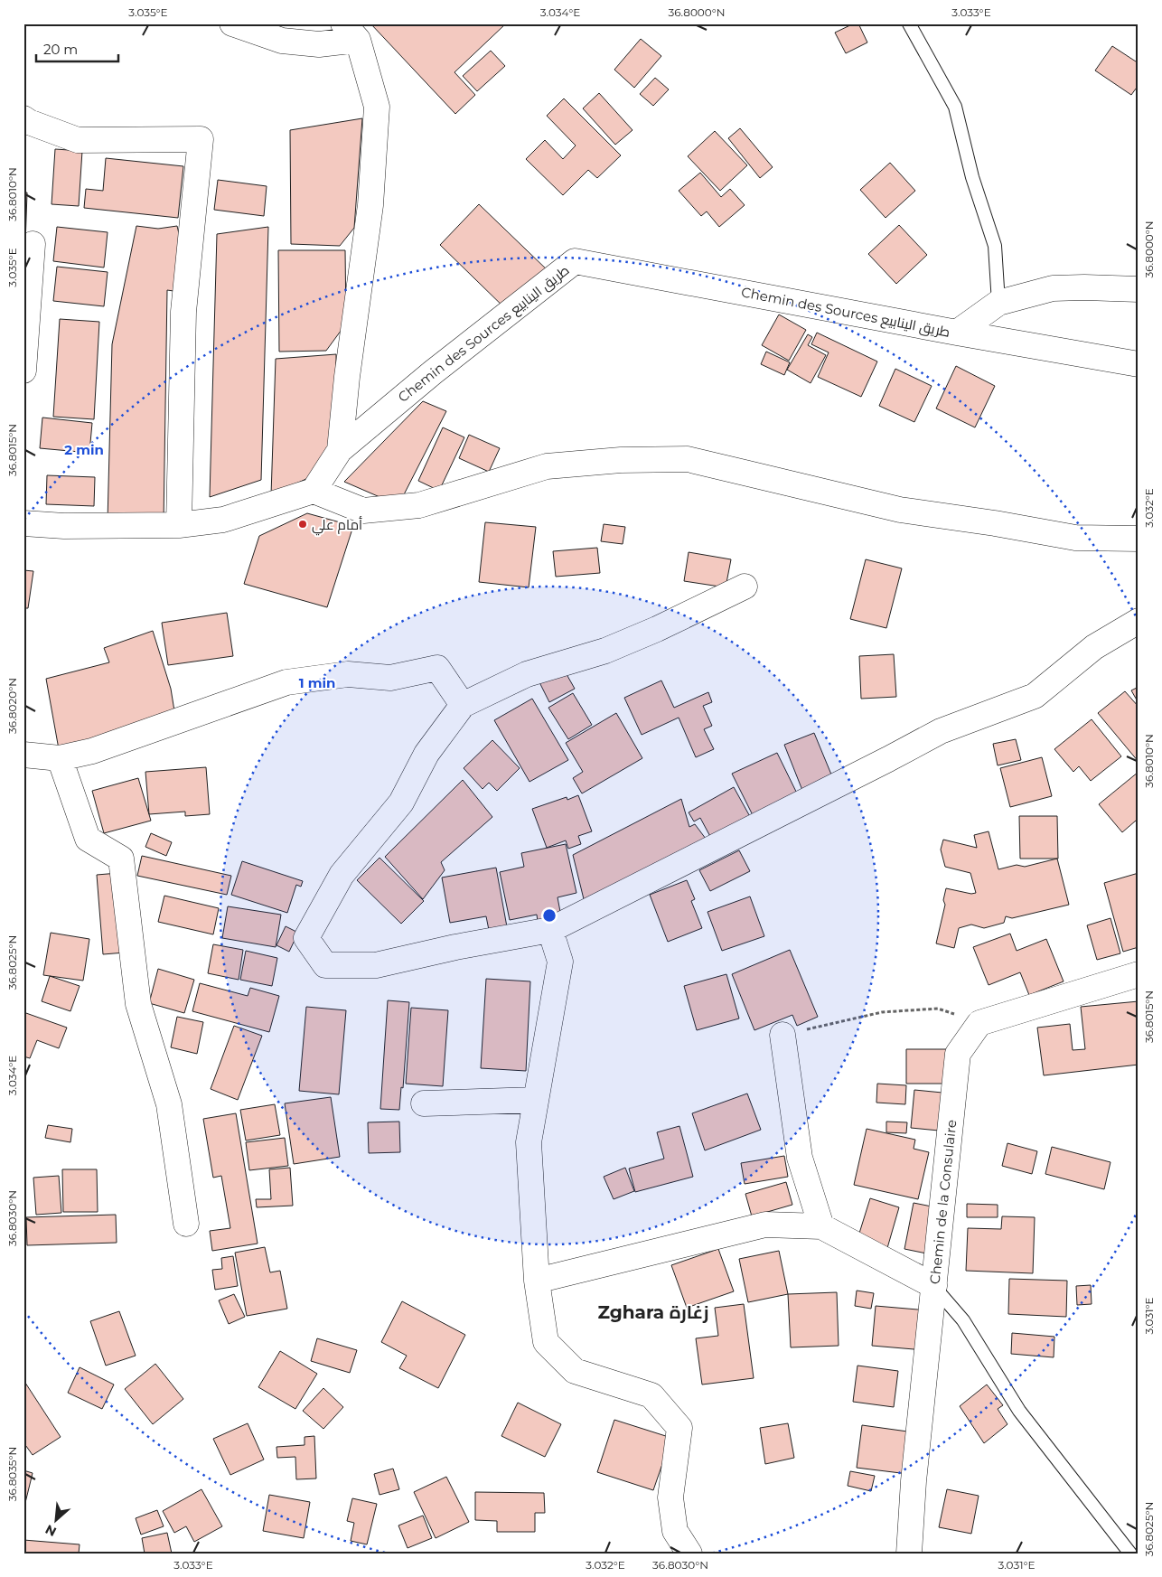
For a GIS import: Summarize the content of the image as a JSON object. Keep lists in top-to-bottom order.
{
  "streets": {
    "street": ["Chemin des Sources طريق الينابيع", "Chemin de la Consulaire"]
  },
  "districts": ["Zghara زغارة"],
  "places": ["أمام علي"],
  "scale_bar": "20 m",
  "north": "bottom left",
  "coordinates": [
    "3.035°E",
    "3.034°E",
    "36.8000°N",
    "3.033°E",
    "36.8010°N",
    "36.8015°N",
    "3.032°E",
    "36.8020°N",
    "36.8025°N",
    "36.8030°N",
    "3.031°E",
    "36.8035°N"
  ],
  "rings": ["2 min", "1 min"]
}
